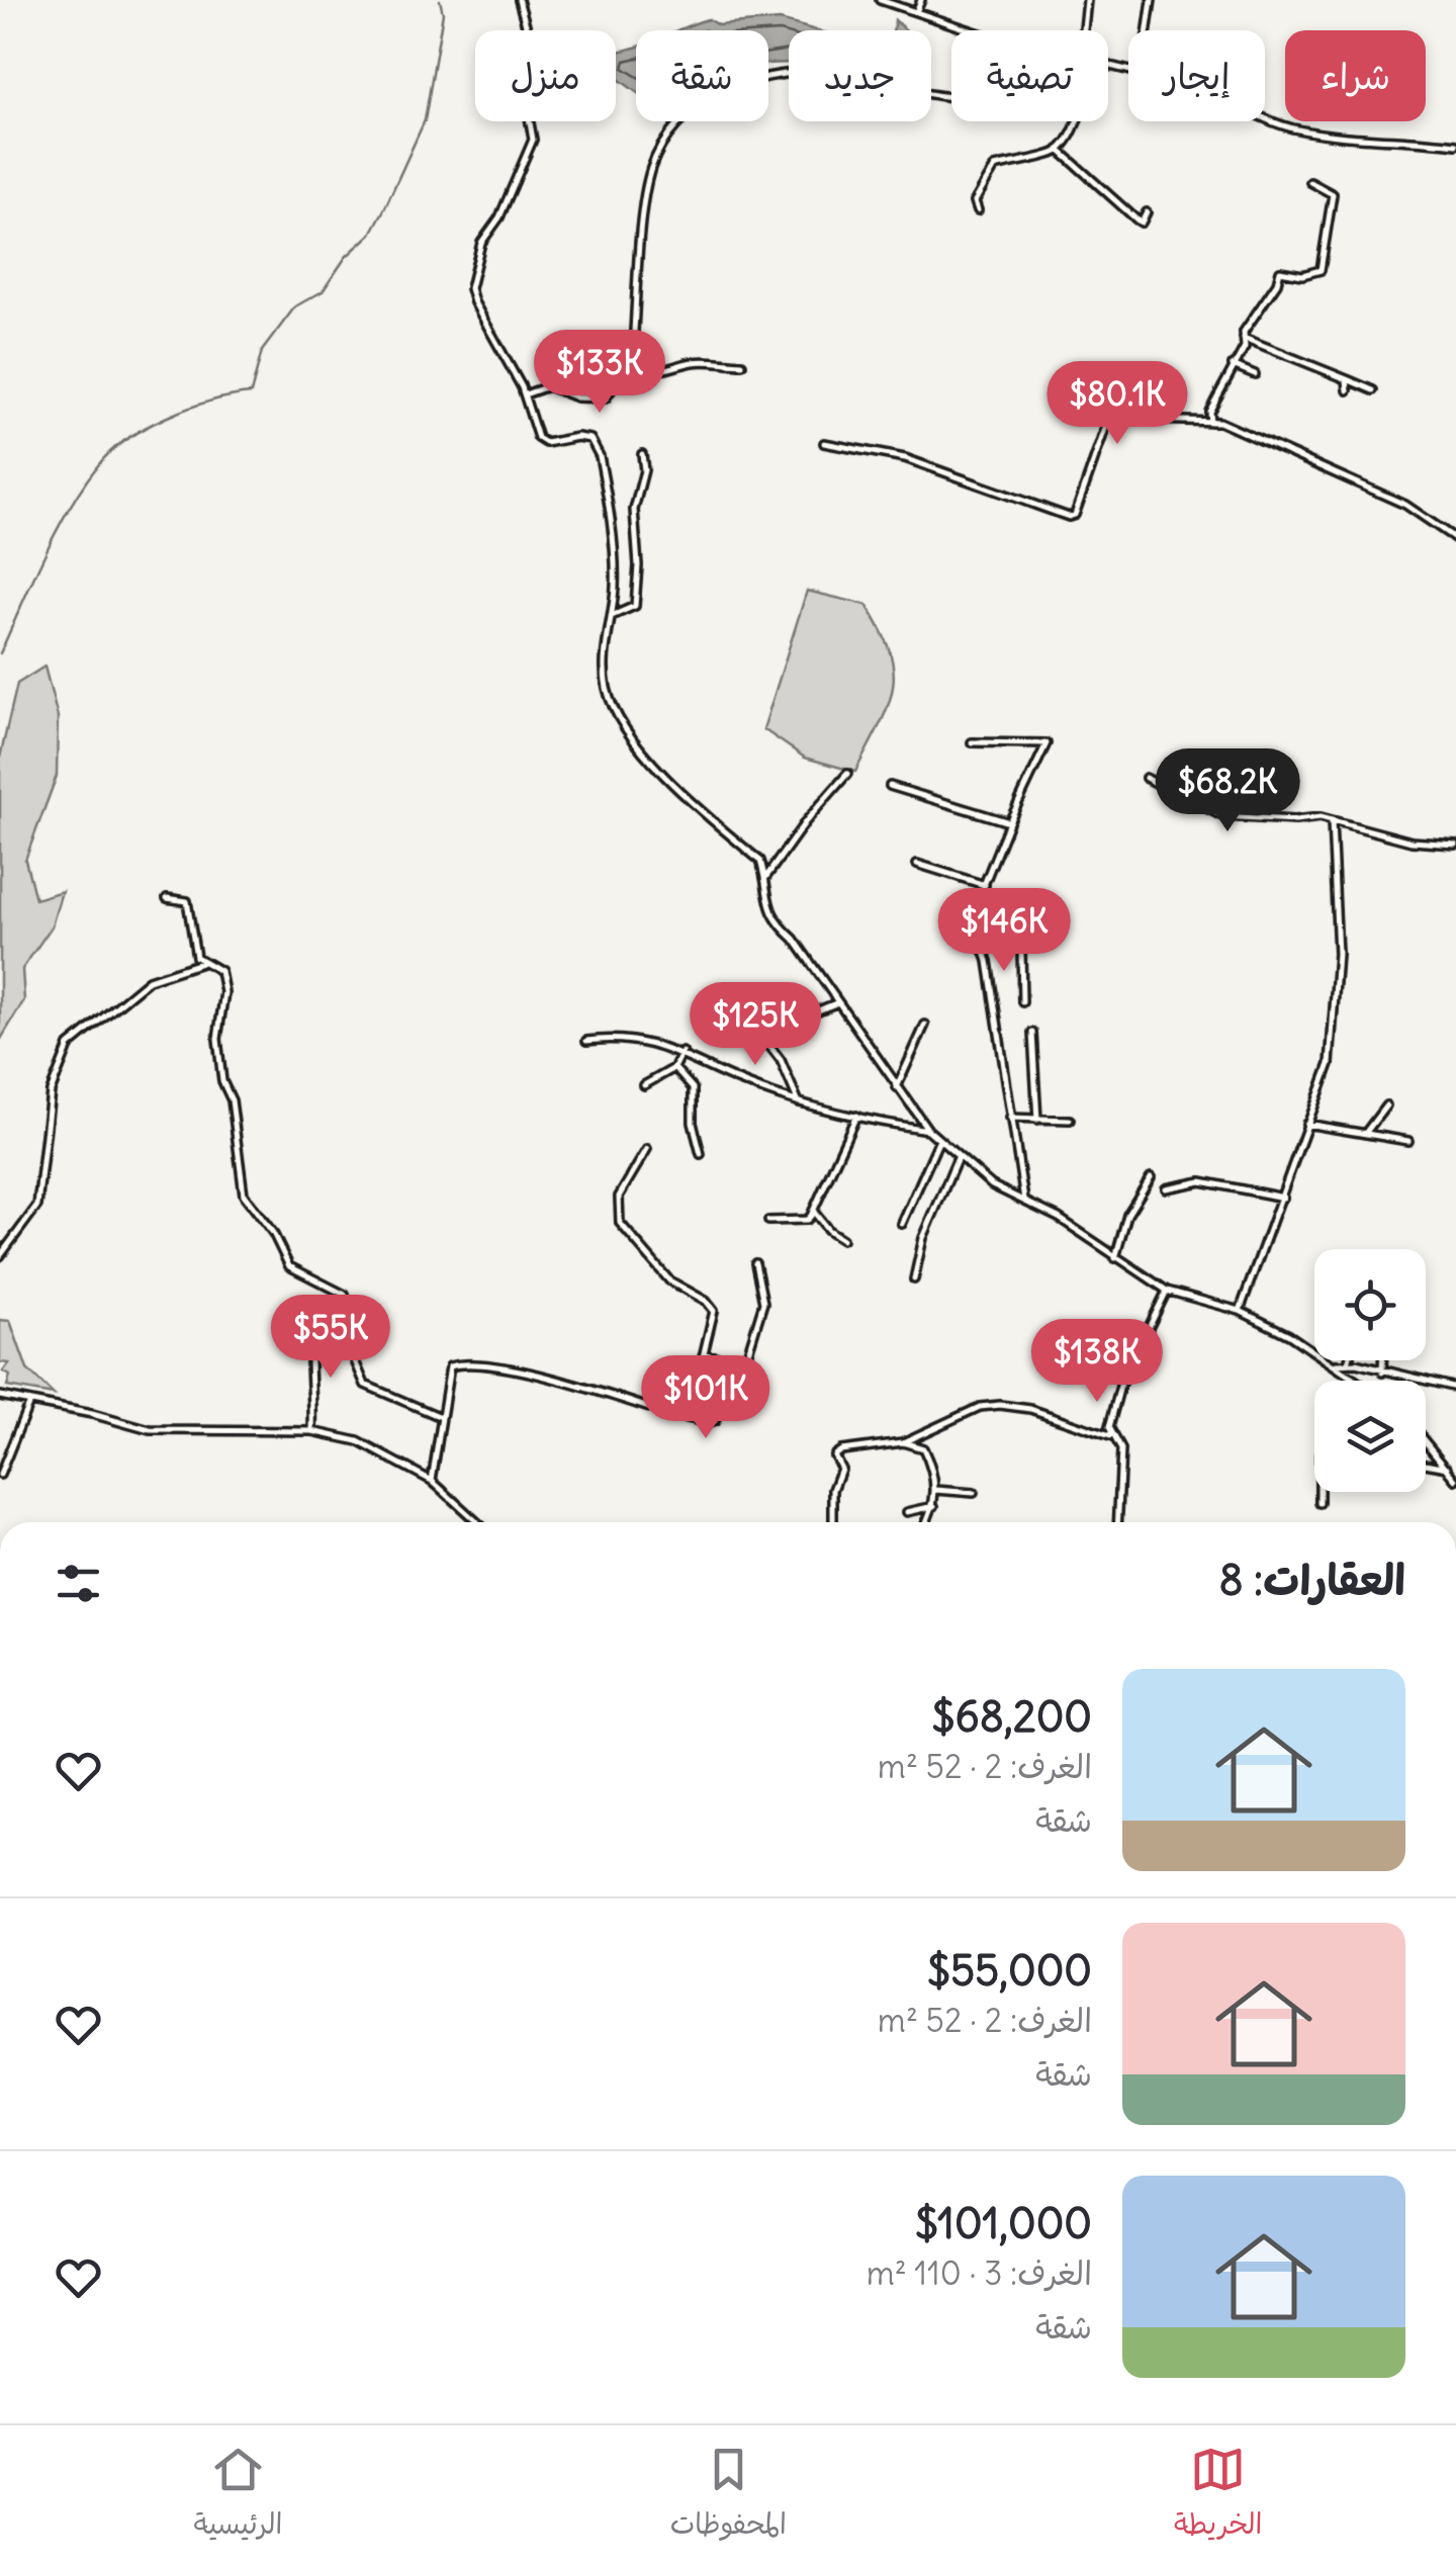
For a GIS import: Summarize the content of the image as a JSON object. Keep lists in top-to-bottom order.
{
  "page": {
    "chip": [
      "شراء",
      "إيجار",
      "تصفية",
      "جديد",
      "شقة",
      "منزل"
    ],
    "price": [
      "$133K",
      "$80.1K",
      "$68.2K",
      "$146K",
      "$125K",
      "$55K",
      "$138K",
      "$101K"
    ],
    "heading": "العقارات: 8",
    "list": [
      {
        "name": "$68,200",
        "note": "الغرف: 2 · 52 m² · شقة"
      },
      {
        "name": "$55,000",
        "note": "الغرف: 2 · 52 m² · شقة"
      },
      {
        "name": "$101,000",
        "note": "الغرف: 3 · 110 m² · شقة"
      }
    ],
    "tabs": ["الخريطة", "المحفوظات", "الرئيسية"]
  }
}
